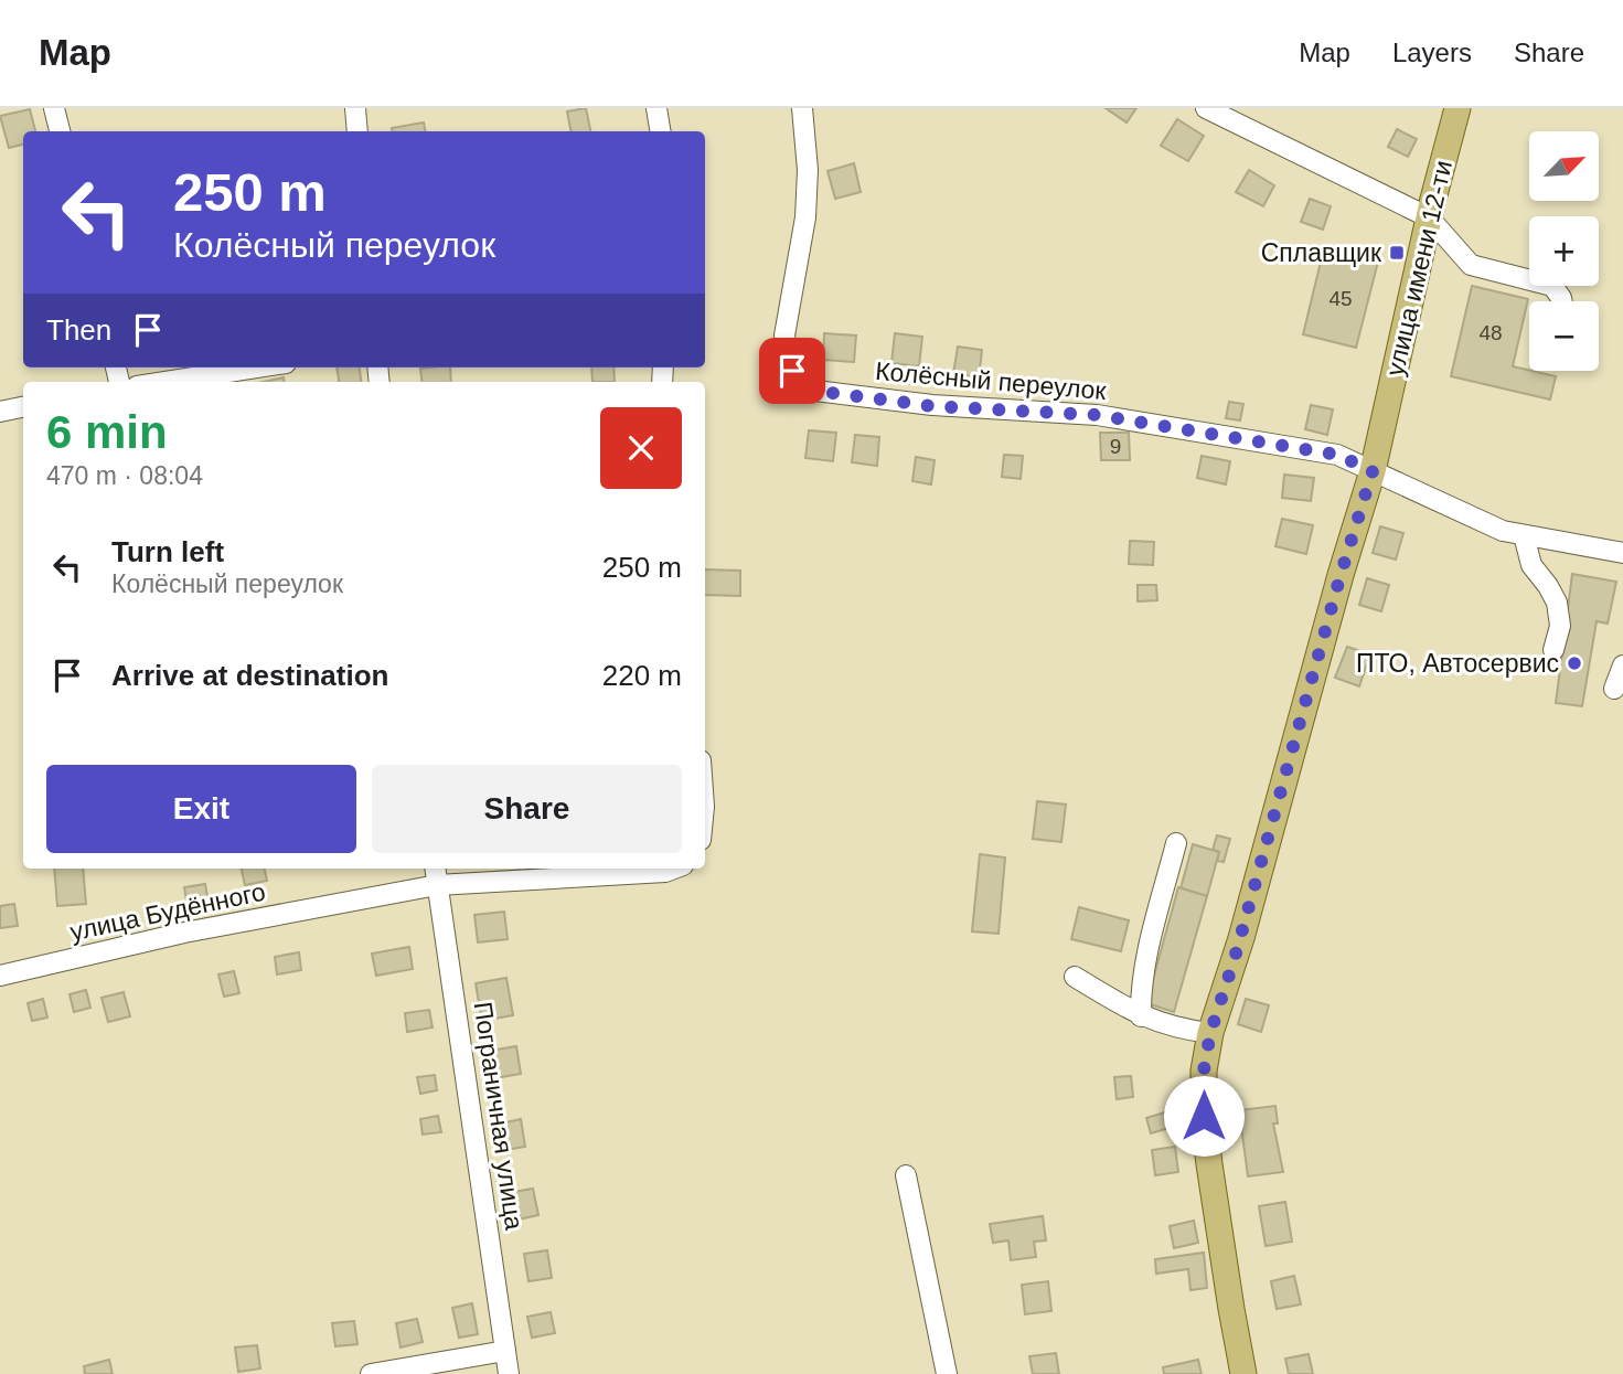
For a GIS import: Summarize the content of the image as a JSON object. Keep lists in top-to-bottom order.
{
  "streets": {
    "main road": ["улица имени 12-ти"],
    "street": ["Колёсный переулок", "улица Будённого", "Пограничная улица"]
  },
  "crossings": [
    ["улица имени 12-ти", "Колёсный переулок"],
    ["улица Будённого", "Пограничная улица"]
  ],
  "places": {
    "transit": ["Сплавщик"],
    "other": ["ПТО, Автосервис"]
  },
  "house_numbers": ["45", "48", "9"],
  "north": "top right",
  "page": {
    "header": "Map",
    "nav": ["Map", "Layers", "Share"],
    "map_buttons": ["+", "−"],
    "turn": ["250 m", "Колёсный переулок"],
    "then": "Then",
    "heading": ["6 min", "470 m · 08:04"],
    "list": [
      {
        "name": "Turn left",
        "note": "Колёсный переулок",
        "value": "250 m"
      },
      {
        "name": "Arrive at destination",
        "value": "220 m"
      }
    ],
    "buttons": ["Exit", "Share"]
  }
}
